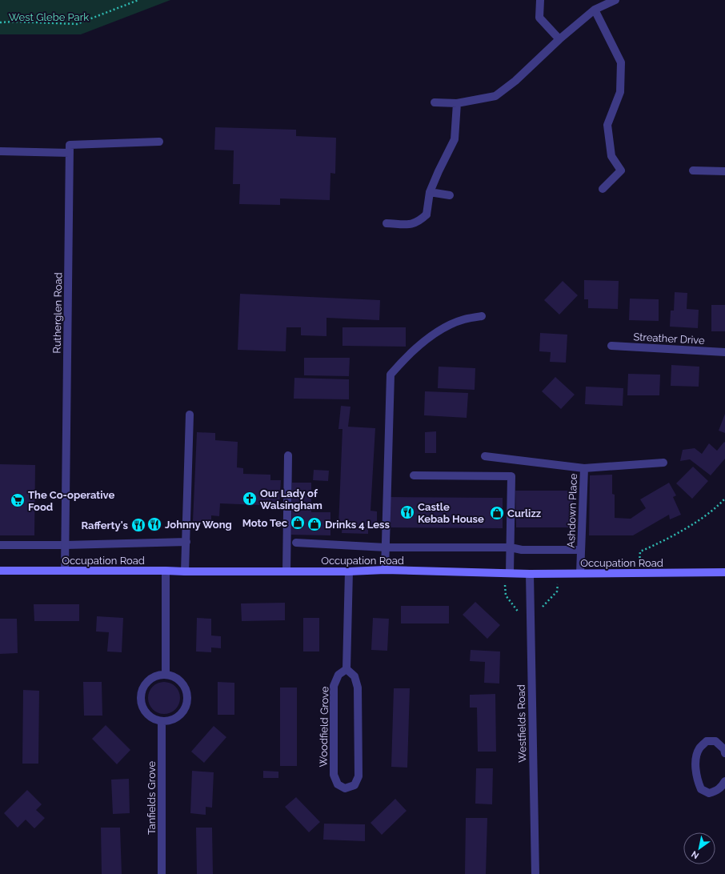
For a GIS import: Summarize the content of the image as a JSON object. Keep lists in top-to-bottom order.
{
  "streets": {
    "street": [
      "Rutherglen Road",
      "Streather Drive",
      "Ashdown Place",
      "Occupation Road",
      "Westfields Road",
      "Woodfield Grove",
      "Tanfields Grove"
    ]
  },
  "crossings": [
    ["Rutherglen Road", "Occupation Road"],
    ["Ashdown Place", "Occupation Road"],
    ["Occupation Road", "Westfields Road"]
  ],
  "parks": ["West Glebe Park"],
  "places": {
    "church": ["Our Lady of Walsingham"],
    "supermarket": ["The Co-operative Food"],
    "restaurant": ["Castle Kebab House", "Johnny Wong", "Rafferty's"],
    "shop": ["Curlizz", "Moto Tec", "Drinks 4 Less"]
  },
  "north": "bottom left"
}
